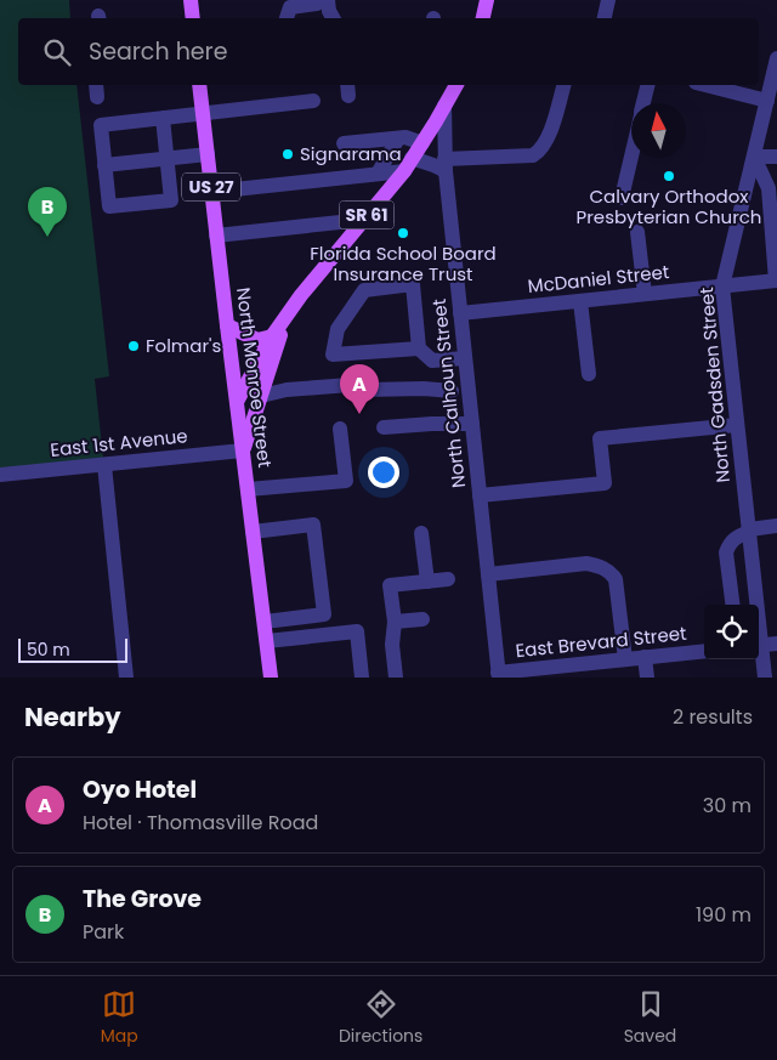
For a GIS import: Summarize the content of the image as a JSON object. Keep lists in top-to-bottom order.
{
  "streets": {
    "main road": ["US 27", "SR 61", "North Monroe Street"],
    "street": [
      "McDaniel Street",
      "North Gadsden Street",
      "North Calhoun Street",
      "East 1st Avenue",
      "East Brevard Street"
    ]
  },
  "crossings": [
    ["SR 61", "North Monroe Street"],
    ["SR 61", "North Calhoun Street"],
    ["SR 61", "East 1st Avenue"],
    ["McDaniel Street", "North Gadsden Street"],
    ["McDaniel Street", "North Calhoun Street"],
    ["North Monroe Street", "East 1st Avenue"],
    ["North Calhoun Street", "East Brevard Street"]
  ],
  "places": [
    "Signarama",
    "Calvary Orthodox Presbyterian Church",
    "Florida School Board Insurance Trust",
    "Folmar's"
  ],
  "scale_bar": "50 m",
  "north": "top",
  "page": {
    "search": "Search here",
    "pins": ["B", "A"],
    "scale": "50 m",
    "heading": ["Nearby", "2 results"],
    "list": [
      {
        "mark": "A",
        "name": "Oyo Hotel",
        "note": "Hotel · Thomasville Road",
        "value": "30 m"
      },
      {
        "mark": "B",
        "name": "The Grove",
        "note": "Park",
        "value": "190 m"
      }
    ],
    "nav": ["Map", "Directions", "Saved"]
  }
}
